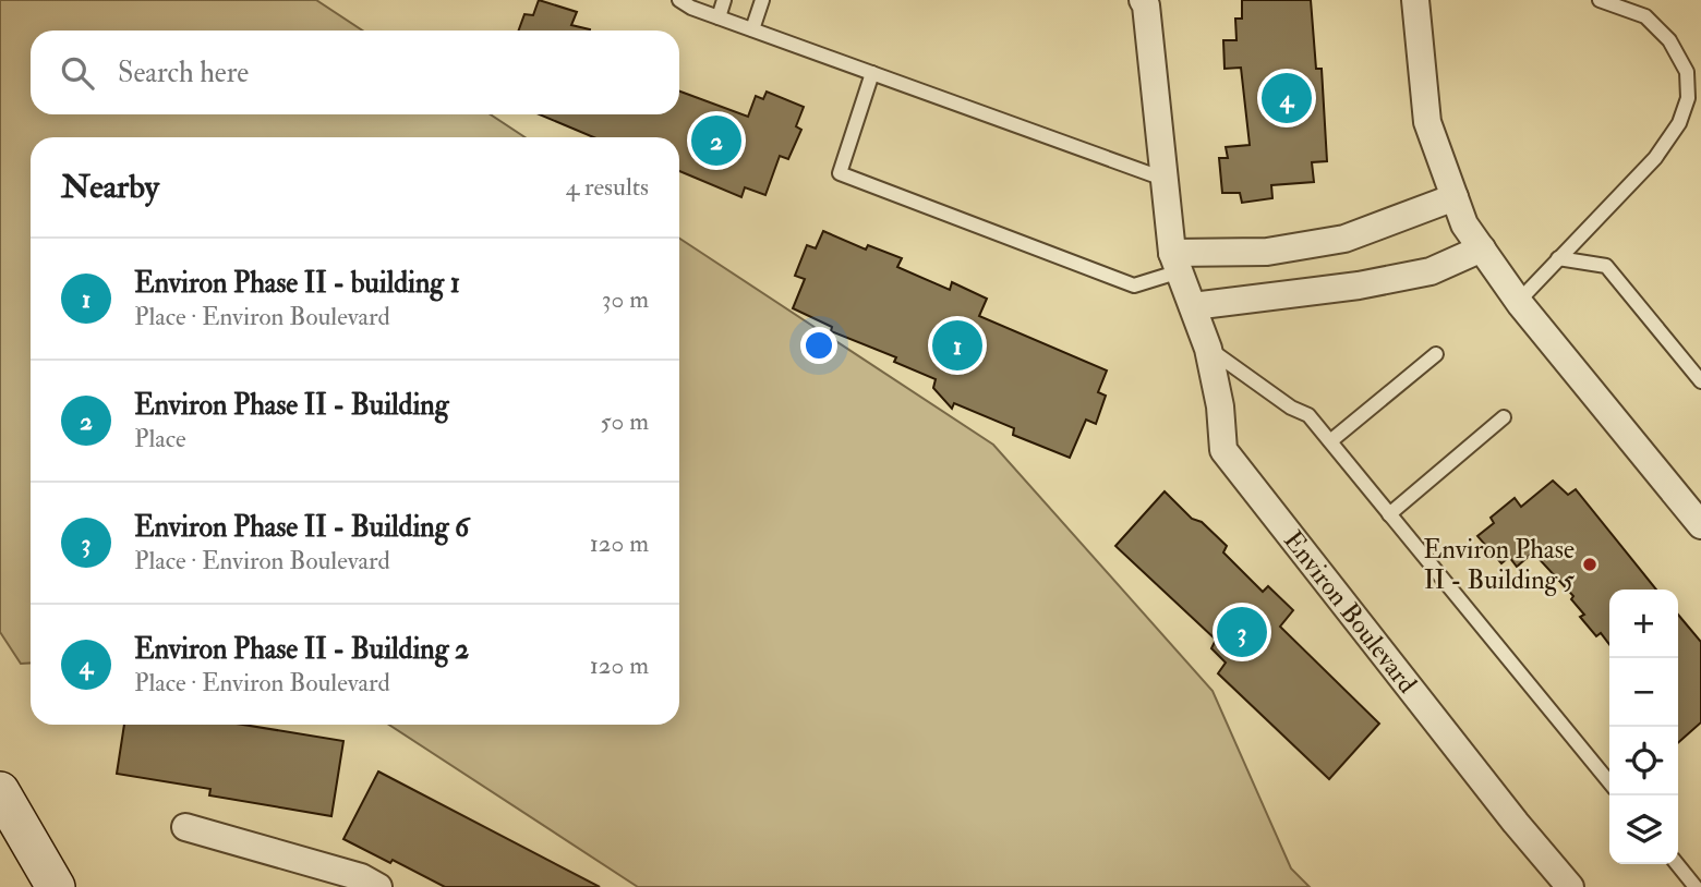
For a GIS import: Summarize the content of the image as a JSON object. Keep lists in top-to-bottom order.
{
  "streets": {
    "street": ["Environ Boulevard"]
  },
  "places": ["Environ Phase II - Building 5"],
  "page": {
    "search": "Search here",
    "pins": [
      "4",
      "2",
      "1",
      "3"
    ],
    "heading": ["Nearby", "4 results"],
    "list": [
      {
        "mark": "1",
        "name": "Environ Phase II - building 1",
        "note": "Place · Environ Boulevard",
        "value": "30 m"
      },
      {
        "mark": "2",
        "name": "Environ Phase II - Building",
        "note": "Place",
        "value": "50 m"
      },
      {
        "mark": "3",
        "name": "Environ Phase II - Building 6",
        "note": "Place · Environ Boulevard",
        "value": "120 m"
      },
      {
        "mark": "4",
        "name": "Environ Phase II - Building 2",
        "note": "Place · Environ Boulevard",
        "value": "120 m"
      }
    ],
    "map_buttons": ["+", "−"]
  }
}
